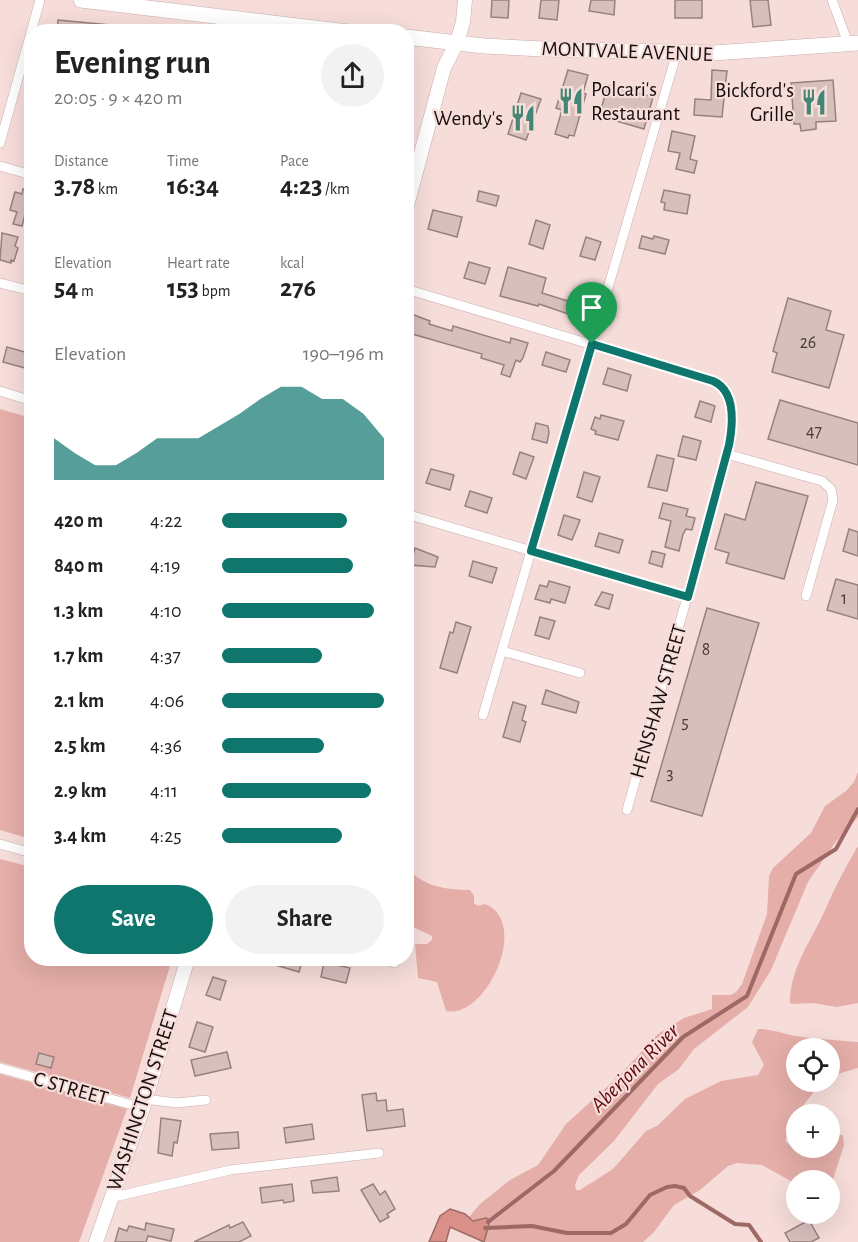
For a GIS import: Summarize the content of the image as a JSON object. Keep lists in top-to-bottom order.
{
  "streets": {
    "main road": ["MONTVALE AVENUE", "WASHINGTON STREET"],
    "street": ["HENSHAW STREET", "C STREET"]
  },
  "crossings": [
    ["C STREET", "WASHINGTON STREET"]
  ],
  "water": ["Aberjona River"],
  "places": {
    "restaurant": ["Polcari's Restaurant", "Bickford's Grille", "Wendy's"]
  },
  "house_numbers": [
    "26",
    "47",
    "1",
    "8",
    "5",
    "3"
  ],
  "page": {
    "heading": ["Evening run", "20:05 · 9 × 420 m"],
    "stats": [
      ["Distance", "3.78 km"],
      ["Time", "16:34"],
      ["Pace", "4:23 /km"],
      ["Elevation", "54 m"],
      ["Heart rate", "153 bpm"],
      ["kcal", "276"]
    ],
    "chart": ["Elevation", "190–196 m"],
    "list": [
      {
        "name": "420 m",
        "note": "4:22"
      },
      {
        "name": "840 m",
        "note": "4:19"
      },
      {
        "name": "1.3 km",
        "note": "4:10"
      },
      {
        "name": "1.7 km",
        "note": "4:37"
      },
      {
        "name": "2.1 km",
        "note": "4:06"
      },
      {
        "name": "2.5 km",
        "note": "4:36"
      },
      {
        "name": "2.9 km",
        "note": "4:11"
      },
      {
        "name": "3.4 km",
        "note": "4:25"
      }
    ],
    "buttons": ["Save", "Share"],
    "map_buttons": ["+", "−"]
  }
}
